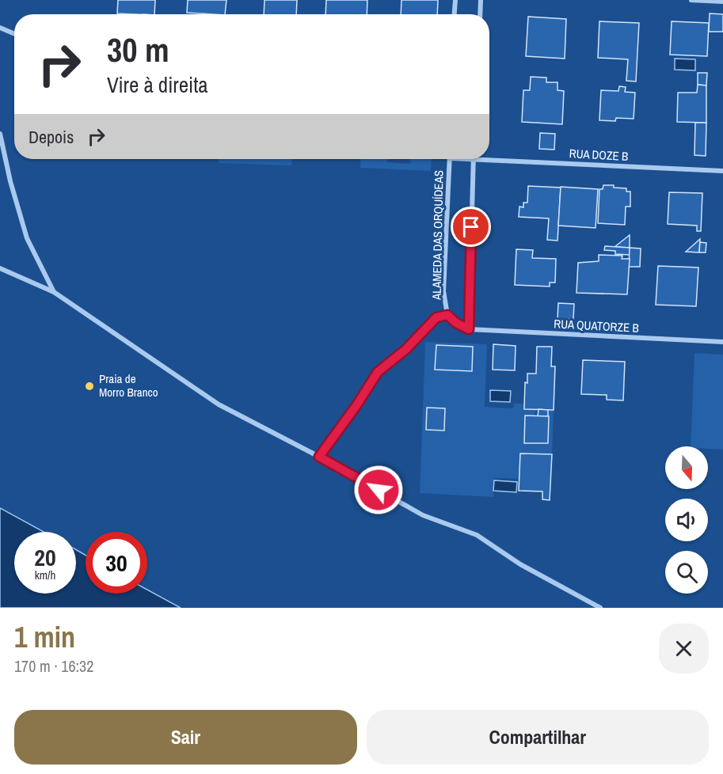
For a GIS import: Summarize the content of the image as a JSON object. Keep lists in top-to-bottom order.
{
  "streets": {
    "street": ["RUA DOZE B", "ALAMEDA DAS ORQUÍDEAS", "RUA QUATORZE B"]
  },
  "crossings": [
    ["ALAMEDA DAS ORQUÍDEAS", "RUA QUATORZE B"]
  ],
  "places": ["Praia de Morro Branco"],
  "north": "bottom",
  "page": {
    "turn": ["30 m", "Vire à direita"],
    "then": "Depois",
    "speed": "20 km/h",
    "limit": "30",
    "heading": ["1 min", "170 m · 16:32"],
    "buttons": ["Sair", "Compartilhar"]
  }
}
